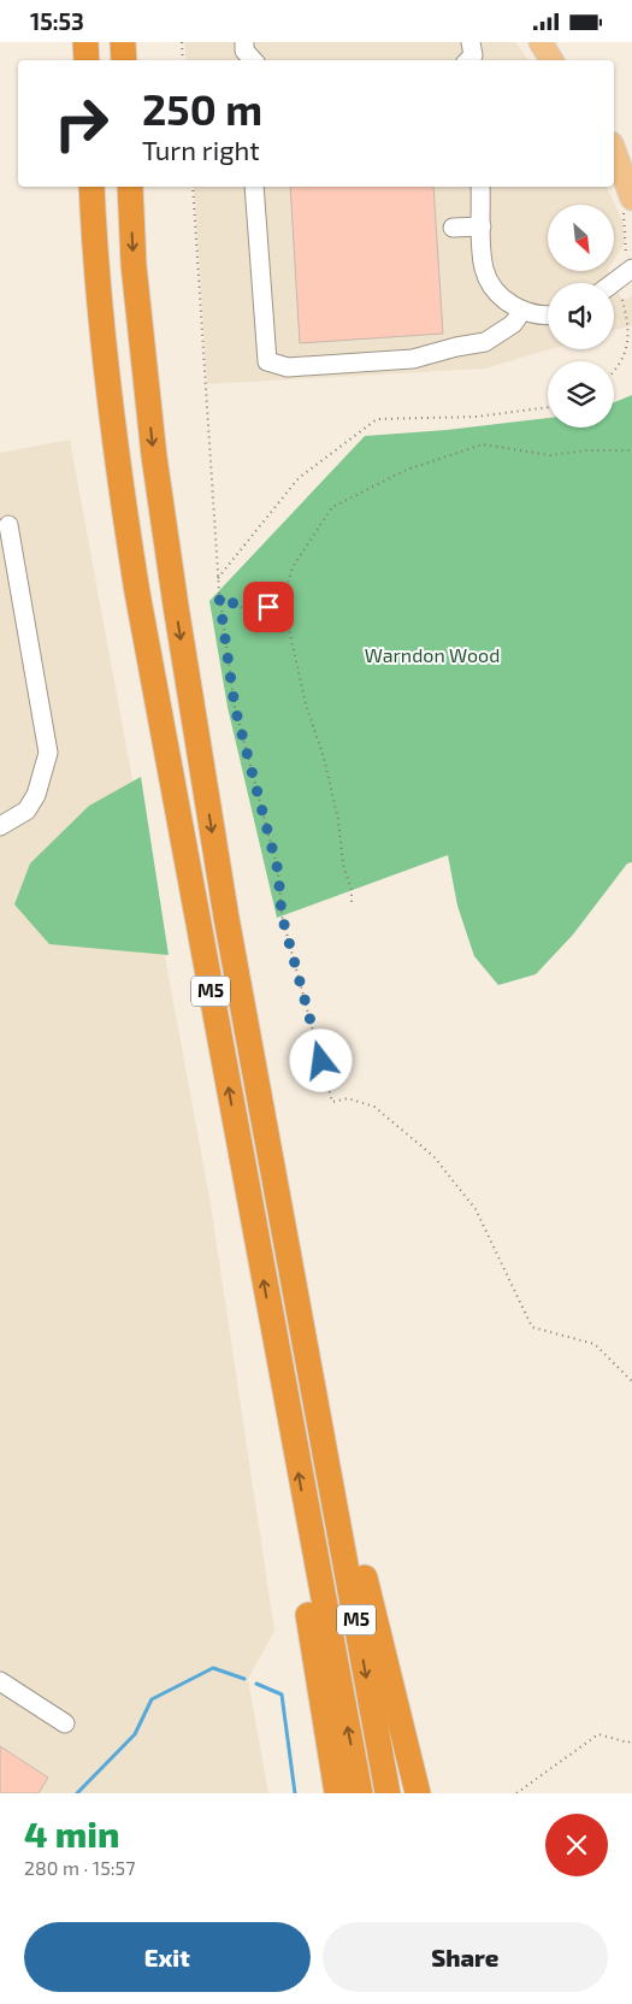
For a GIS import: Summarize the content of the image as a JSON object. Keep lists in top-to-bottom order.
{
  "streets": {
    "highway": ["M5"]
  },
  "parks": ["Warndon Wood"],
  "north": "bottom right",
  "page": {
    "status": "15:53",
    "turn": ["250 m", "Turn right"],
    "heading": ["4 min", "280 m · 15:57"],
    "buttons": ["Exit", "Share"]
  }
}
